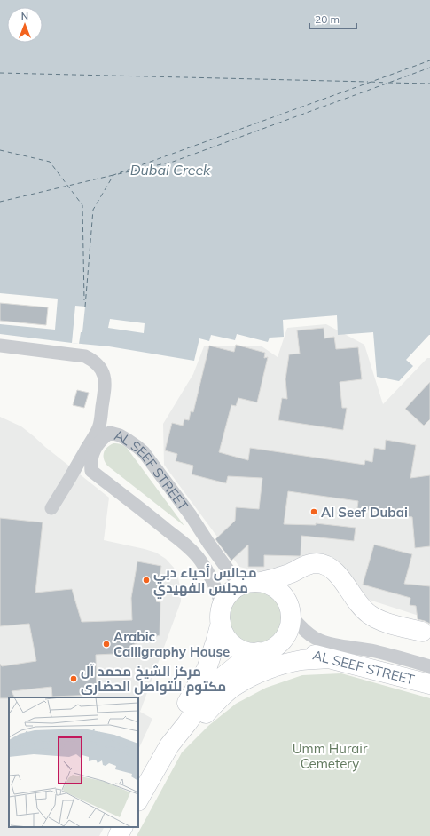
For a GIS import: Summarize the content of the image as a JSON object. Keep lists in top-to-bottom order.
{
  "streets": {
    "street": ["AL SEEF STREET"]
  },
  "water": ["Dubai Creek"],
  "parks": ["Umm Hurair Cemetery"],
  "places": [
    "Al Seef Dubai",
    "مجالس أحياء دبي مجلس الفهيدي",
    "Arabic Calligraphy House",
    "مركز الشيخ محمد آل مكتوم للتواصل الحضارى"
  ],
  "scale_bar": "20 m",
  "north": "top"
}
